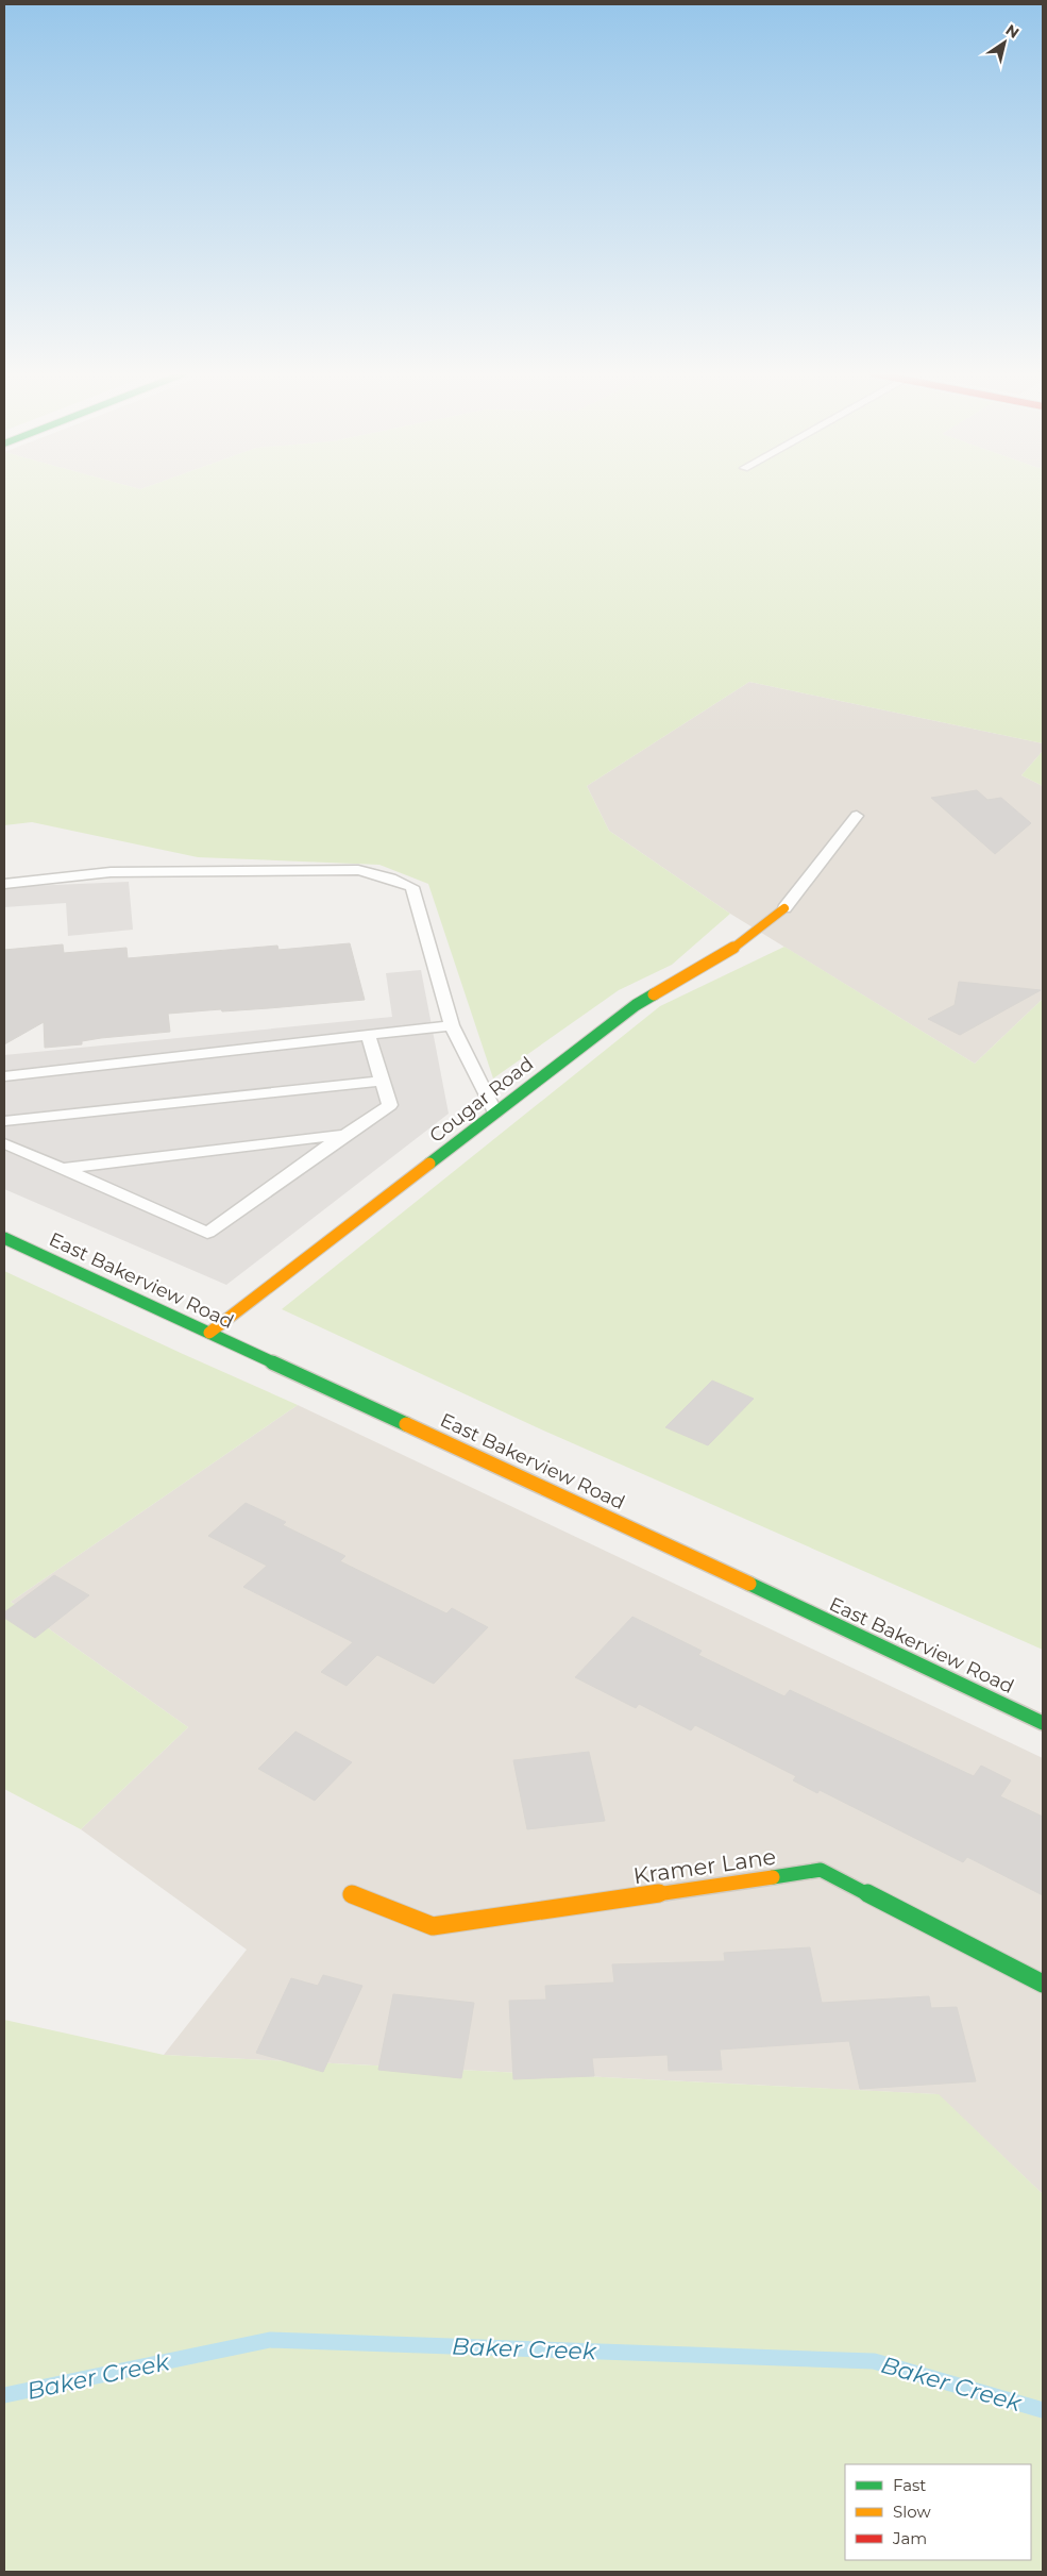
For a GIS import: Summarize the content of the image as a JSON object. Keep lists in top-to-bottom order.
{
  "streets": {
    "street": ["Cougar Road", "East Bakerview Road", "Kramer Lane"]
  },
  "crossings": [
    ["Cougar Road", "East Bakerview Road"]
  ],
  "water": ["Baker Creek"],
  "legend": ["Fast", "Slow", "Jam"],
  "north": "top right"
}
